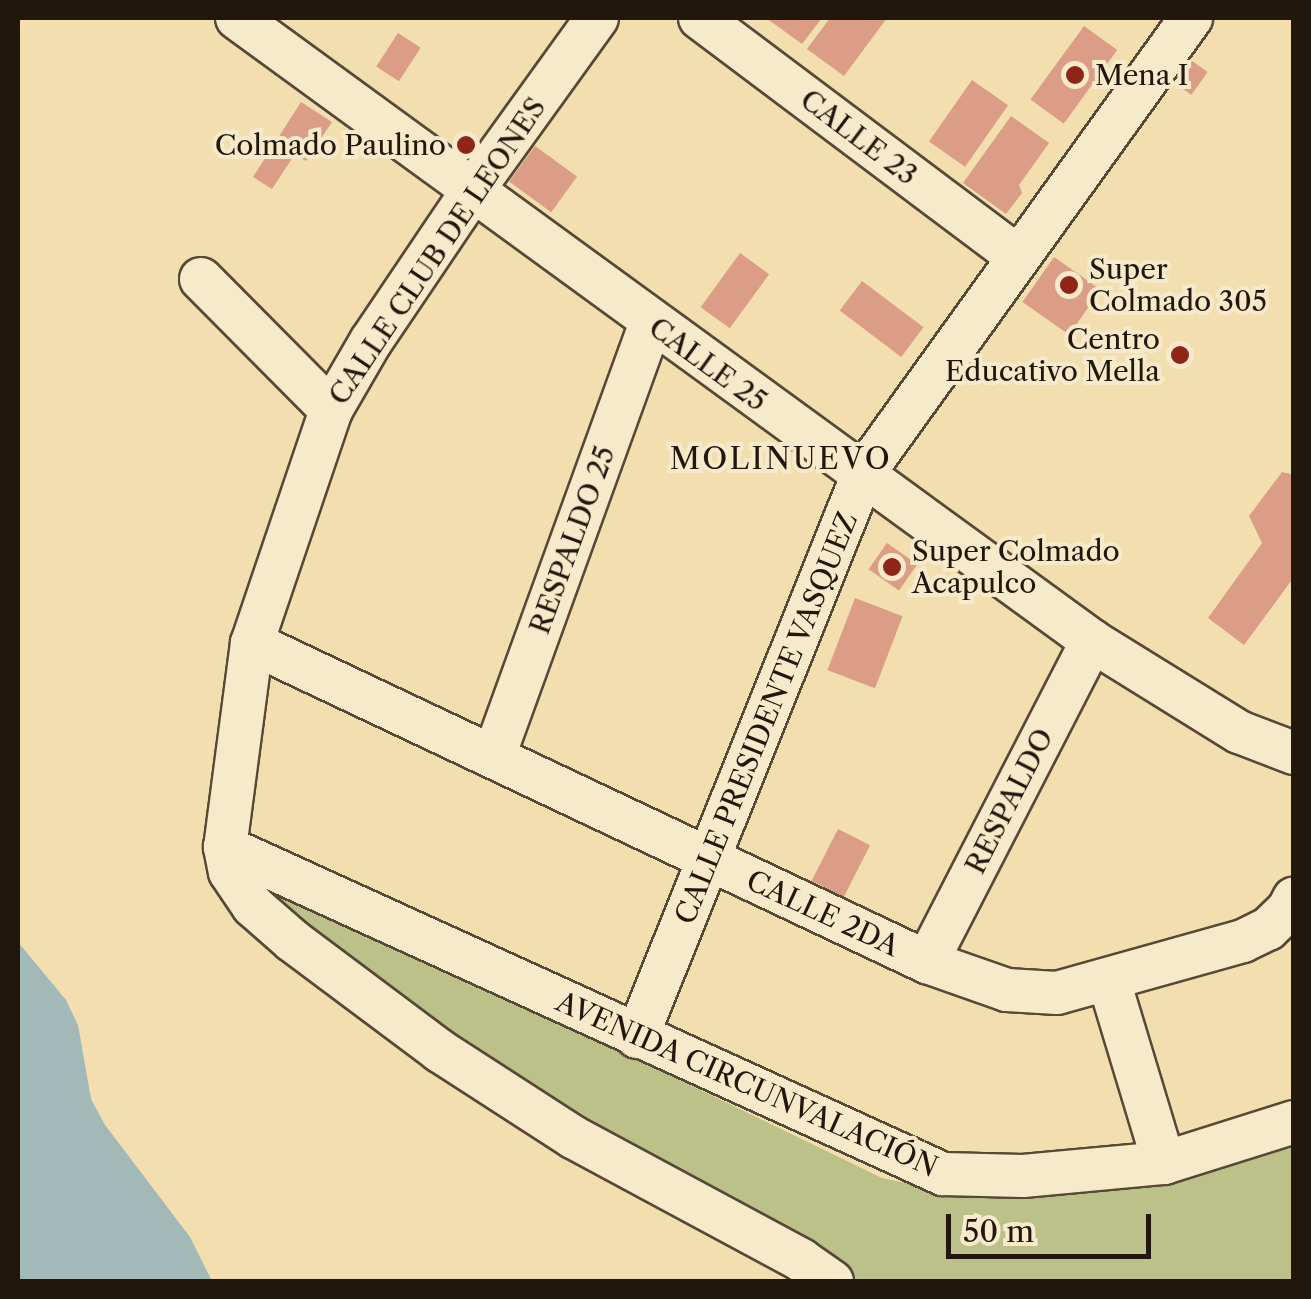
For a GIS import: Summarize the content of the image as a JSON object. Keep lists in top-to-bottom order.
{
  "streets": {
    "street": [
      "CALLE 23",
      "CALLE CLUB DE LEONES",
      "CALLE 25",
      "RESPALDO 25",
      "CALLE PRESIDENTE VASQUEZ",
      "RESPALDO",
      "CALLE 2DA",
      "AVENIDA CIRCUNVALACIÓN"
    ]
  },
  "crossings": [
    ["CALLE 23", "CALLE PRESIDENTE VASQUEZ"],
    ["CALLE CLUB DE LEONES", "CALLE 25"],
    ["CALLE CLUB DE LEONES", "CALLE 2DA"],
    ["CALLE CLUB DE LEONES", "AVENIDA CIRCUNVALACIÓN"],
    ["CALLE 25", "RESPALDO 25"],
    ["CALLE 25", "CALLE PRESIDENTE VASQUEZ"],
    ["CALLE 25", "RESPALDO"],
    ["RESPALDO 25", "CALLE 2DA"],
    ["CALLE PRESIDENTE VASQUEZ", "CALLE 2DA"],
    ["CALLE PRESIDENTE VASQUEZ", "AVENIDA CIRCUNVALACIÓN"],
    ["RESPALDO", "CALLE 2DA"]
  ],
  "districts": ["MOLINUEVO"],
  "places": [
    "Mena I",
    "Colmado Paulino",
    "Super Colmado 305",
    "Centro Educativo Mella",
    "Super Colmado Acapulco"
  ],
  "scale_bar": "50 m"
}
